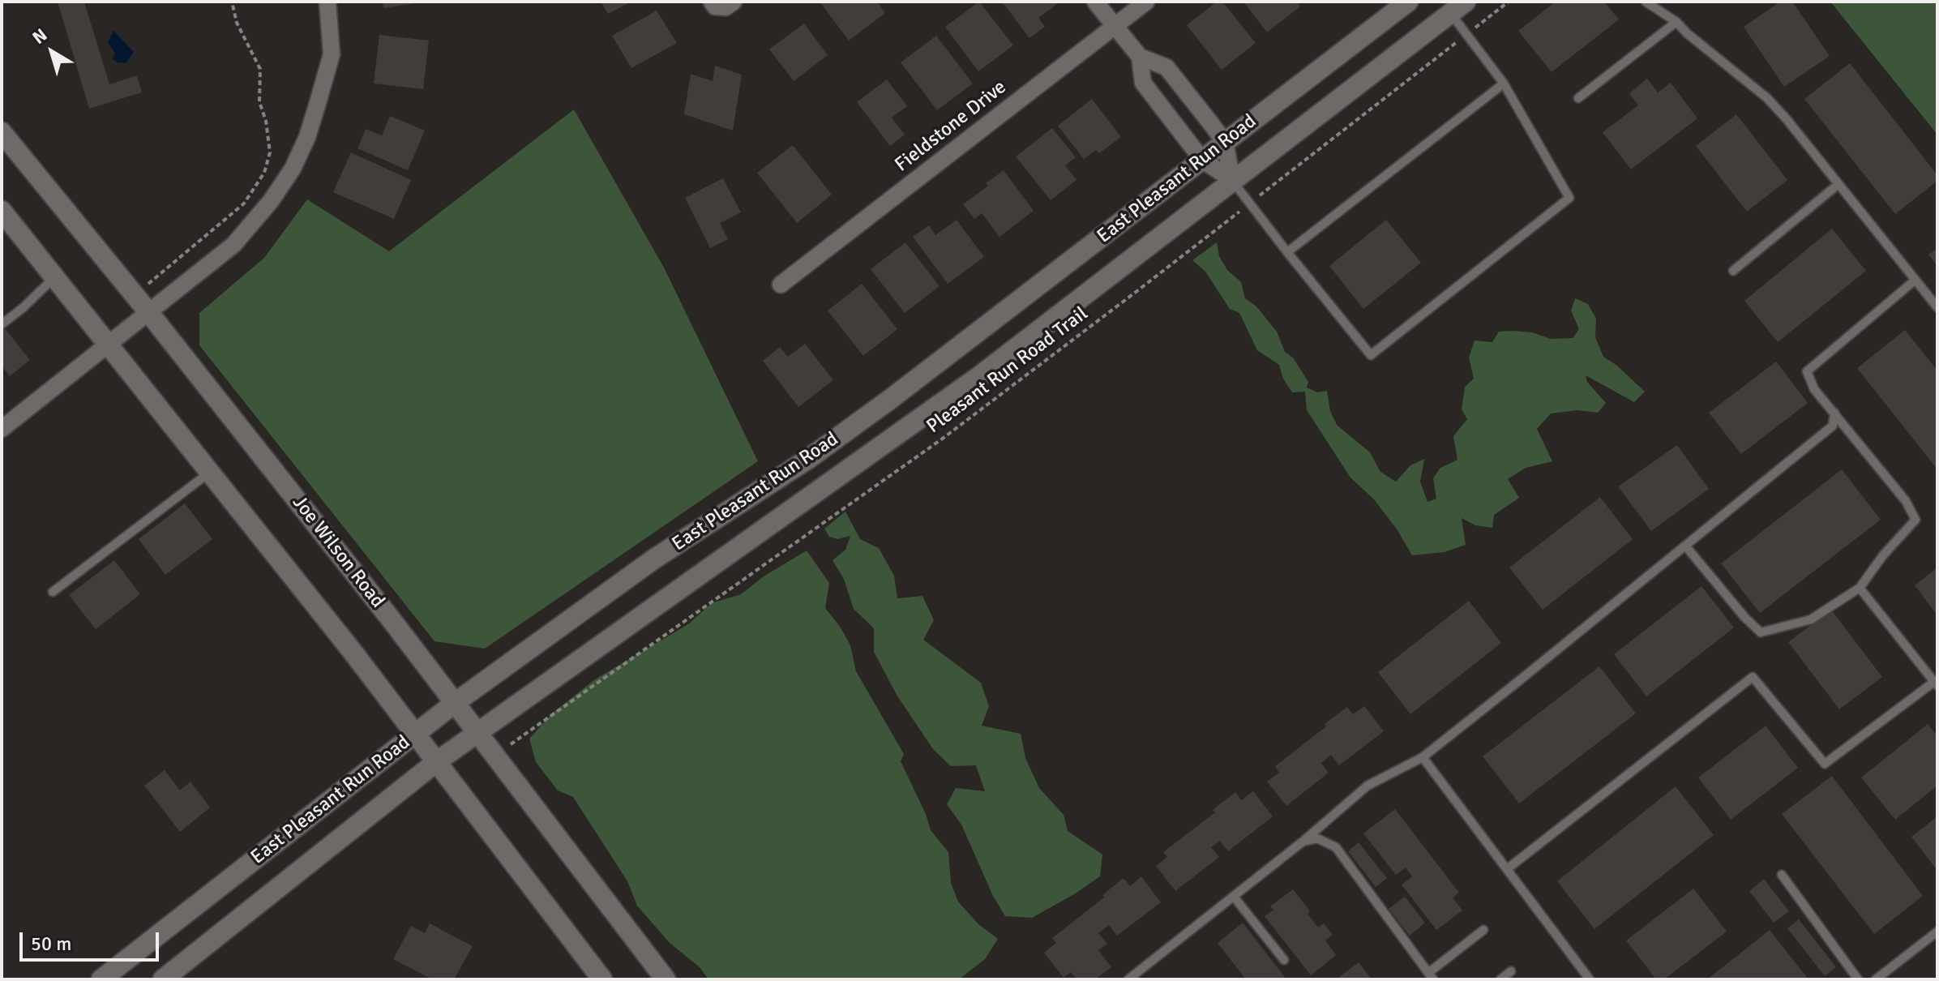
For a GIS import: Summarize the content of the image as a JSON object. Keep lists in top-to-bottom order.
{
  "streets": {
    "main road": ["East Pleasant Run Road", "Joe Wilson Road"],
    "street": ["Fieldstone Drive"],
    "path": ["Pleasant Run Road Trail"]
  },
  "crossings": [
    ["East Pleasant Run Road", "Joe Wilson Road"]
  ],
  "scale_bar": "50 m",
  "north": "top left"
}
